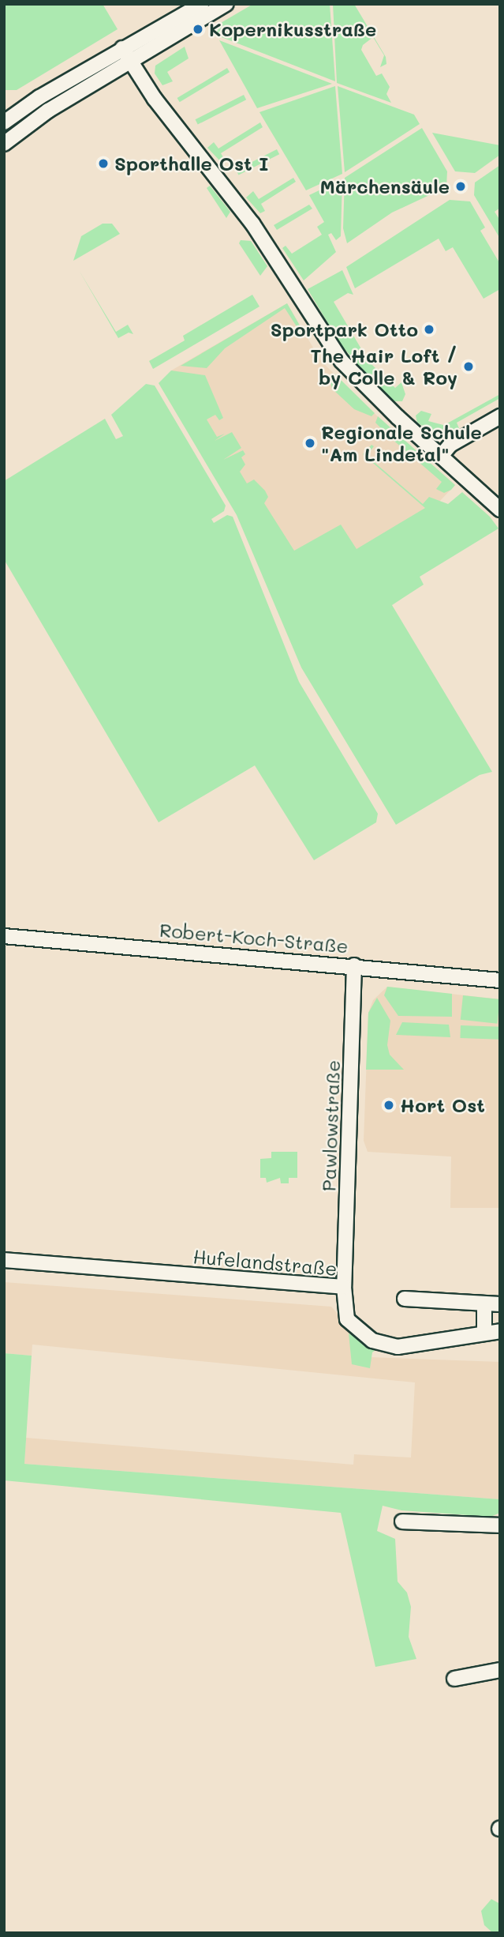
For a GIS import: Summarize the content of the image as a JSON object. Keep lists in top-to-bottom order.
{
  "streets": {
    "street": ["Robert-Koch-Straße", "Pawlowstraße", "Hufelandstraße"]
  },
  "crossings": [
    ["Robert-Koch-Straße", "Pawlowstraße"],
    ["Pawlowstraße", "Hufelandstraße"]
  ],
  "places": [
    "Kopernikusstraße",
    "Sporthalle Ost I",
    "Märchensäule",
    "Sportpark Otto",
    "The Hair Loft / by Colle & Roy",
    "Regionale Schule \"Am Lindetal\"",
    "Hort Ost"
  ]
}
